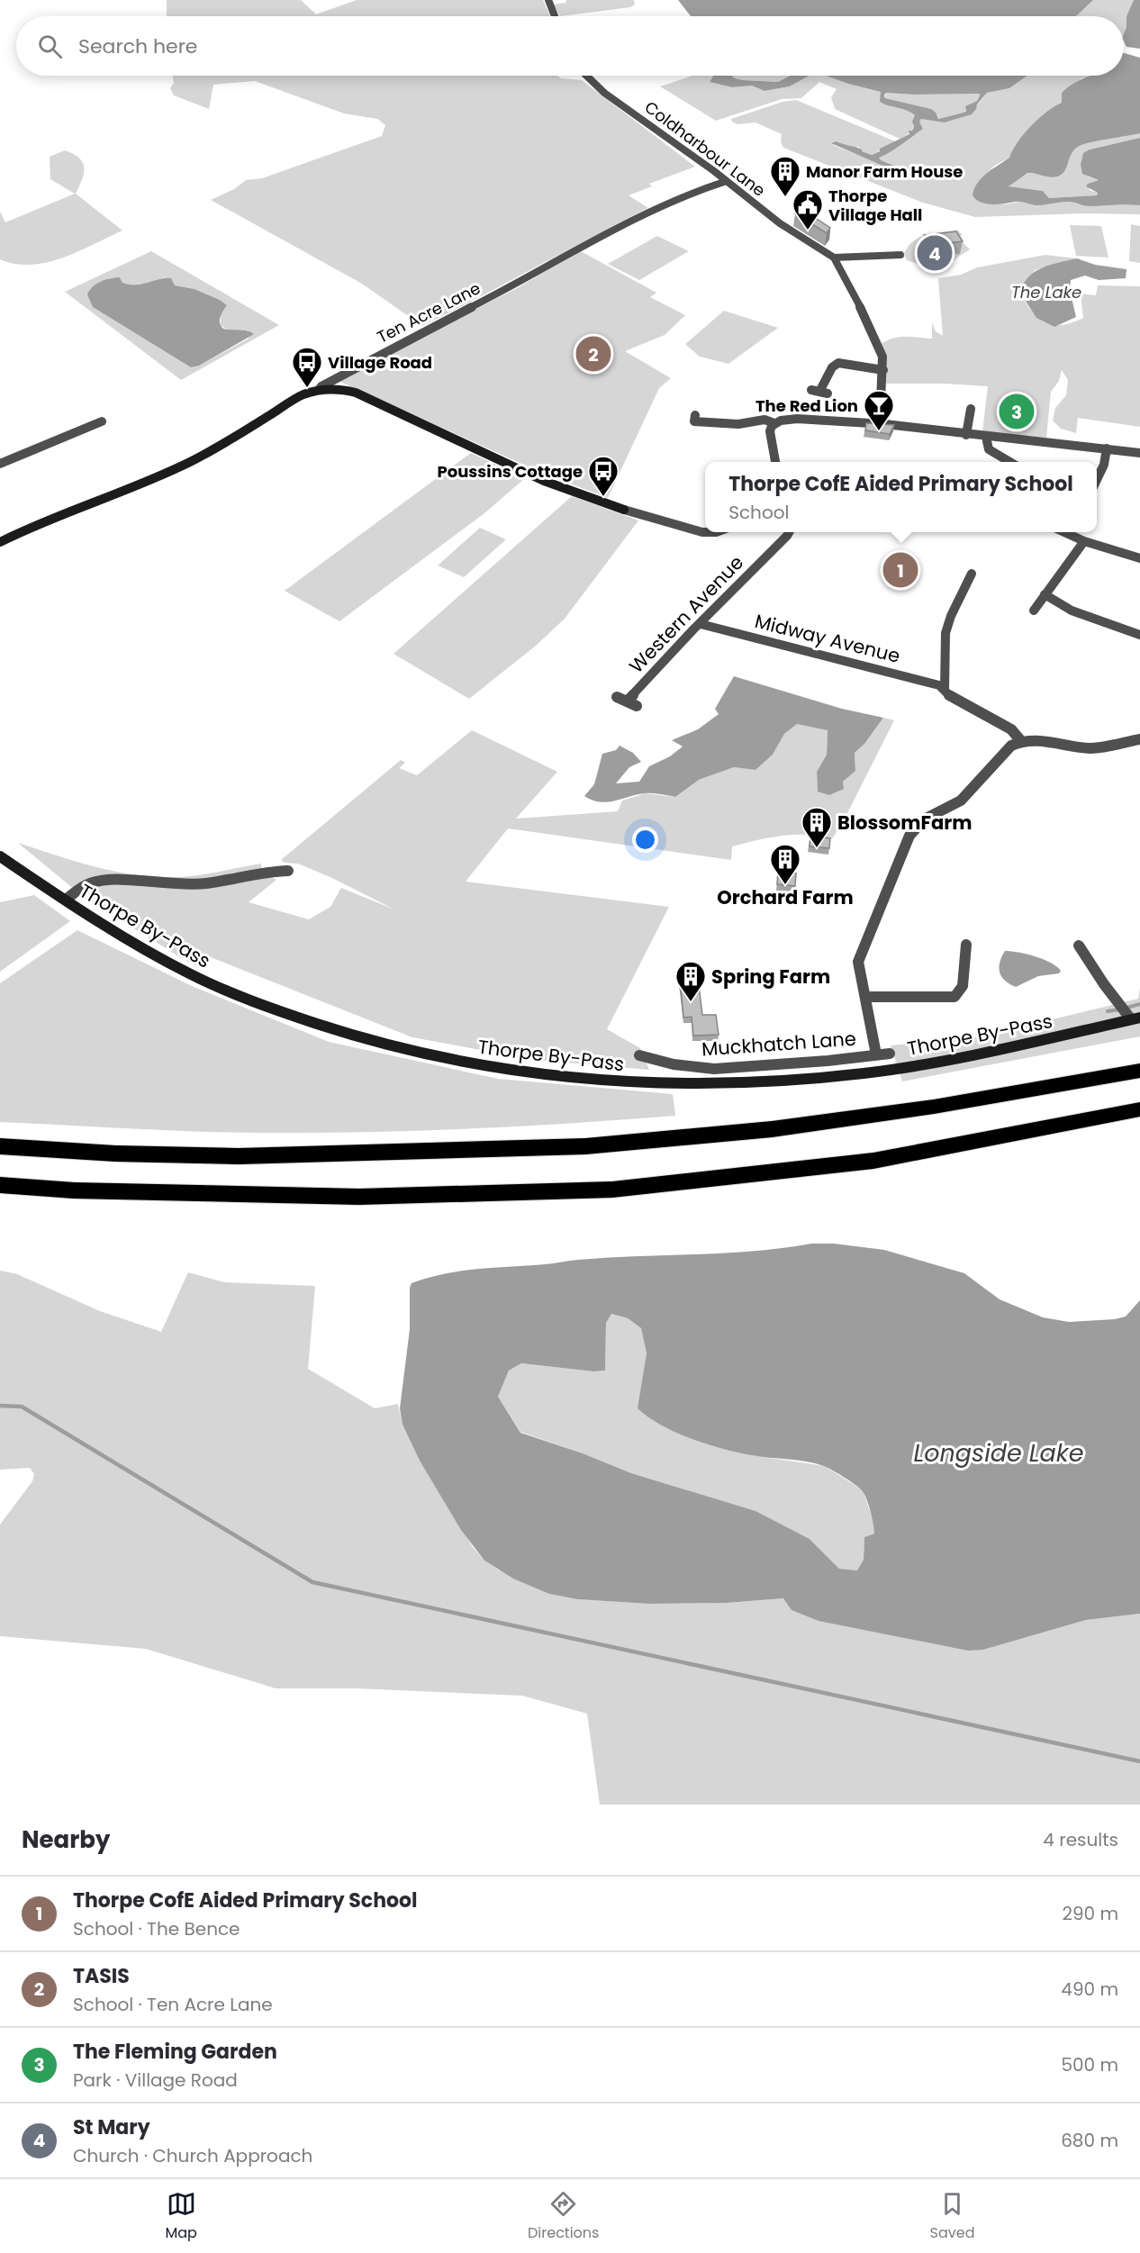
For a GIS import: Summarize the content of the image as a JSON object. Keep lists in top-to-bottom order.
{
  "streets": {
    "main road": ["Ten Acre Lane", "Thorpe By-Pass"],
    "street": [
      "Coldharbour Lane",
      "Western Avenue",
      "Midway Avenue",
      "Muckhatch Lane"
    ]
  },
  "crossings": [
    ["Coldharbour Lane", "Ten Acre Lane"],
    ["Western Avenue", "Midway Avenue"]
  ],
  "water": ["The Lake", "Longside Lake"],
  "places": {
    "building": [
      "Manor Farm House",
      "BlossomFarm",
      "Orchard Farm",
      "Spring Farm"
    ],
    "public building": ["Thorpe Village Hall"],
    "bus stop": ["Village Road", "Poussins Cottage"],
    "bar": ["The Red Lion"]
  },
  "page": {
    "search": "Search here",
    "pins": [
      "4",
      "2",
      "3",
      "1"
    ],
    "popup": ["Thorpe CofE Aided Primary School", "School"],
    "heading": ["Nearby", "4 results"],
    "list": [
      {
        "mark": "1",
        "name": "Thorpe CofE Aided Primary School",
        "note": "School · The Bence",
        "value": "290 m"
      },
      {
        "mark": "2",
        "name": "TASIS",
        "note": "School · Ten Acre Lane",
        "value": "490 m"
      },
      {
        "mark": "3",
        "name": "The Fleming Garden",
        "note": "Park · Village Road",
        "value": "500 m"
      },
      {
        "mark": "4",
        "name": "St Mary",
        "note": "Church · Church Approach",
        "value": "680 m"
      }
    ],
    "nav": ["Map", "Directions", "Saved"]
  }
}
